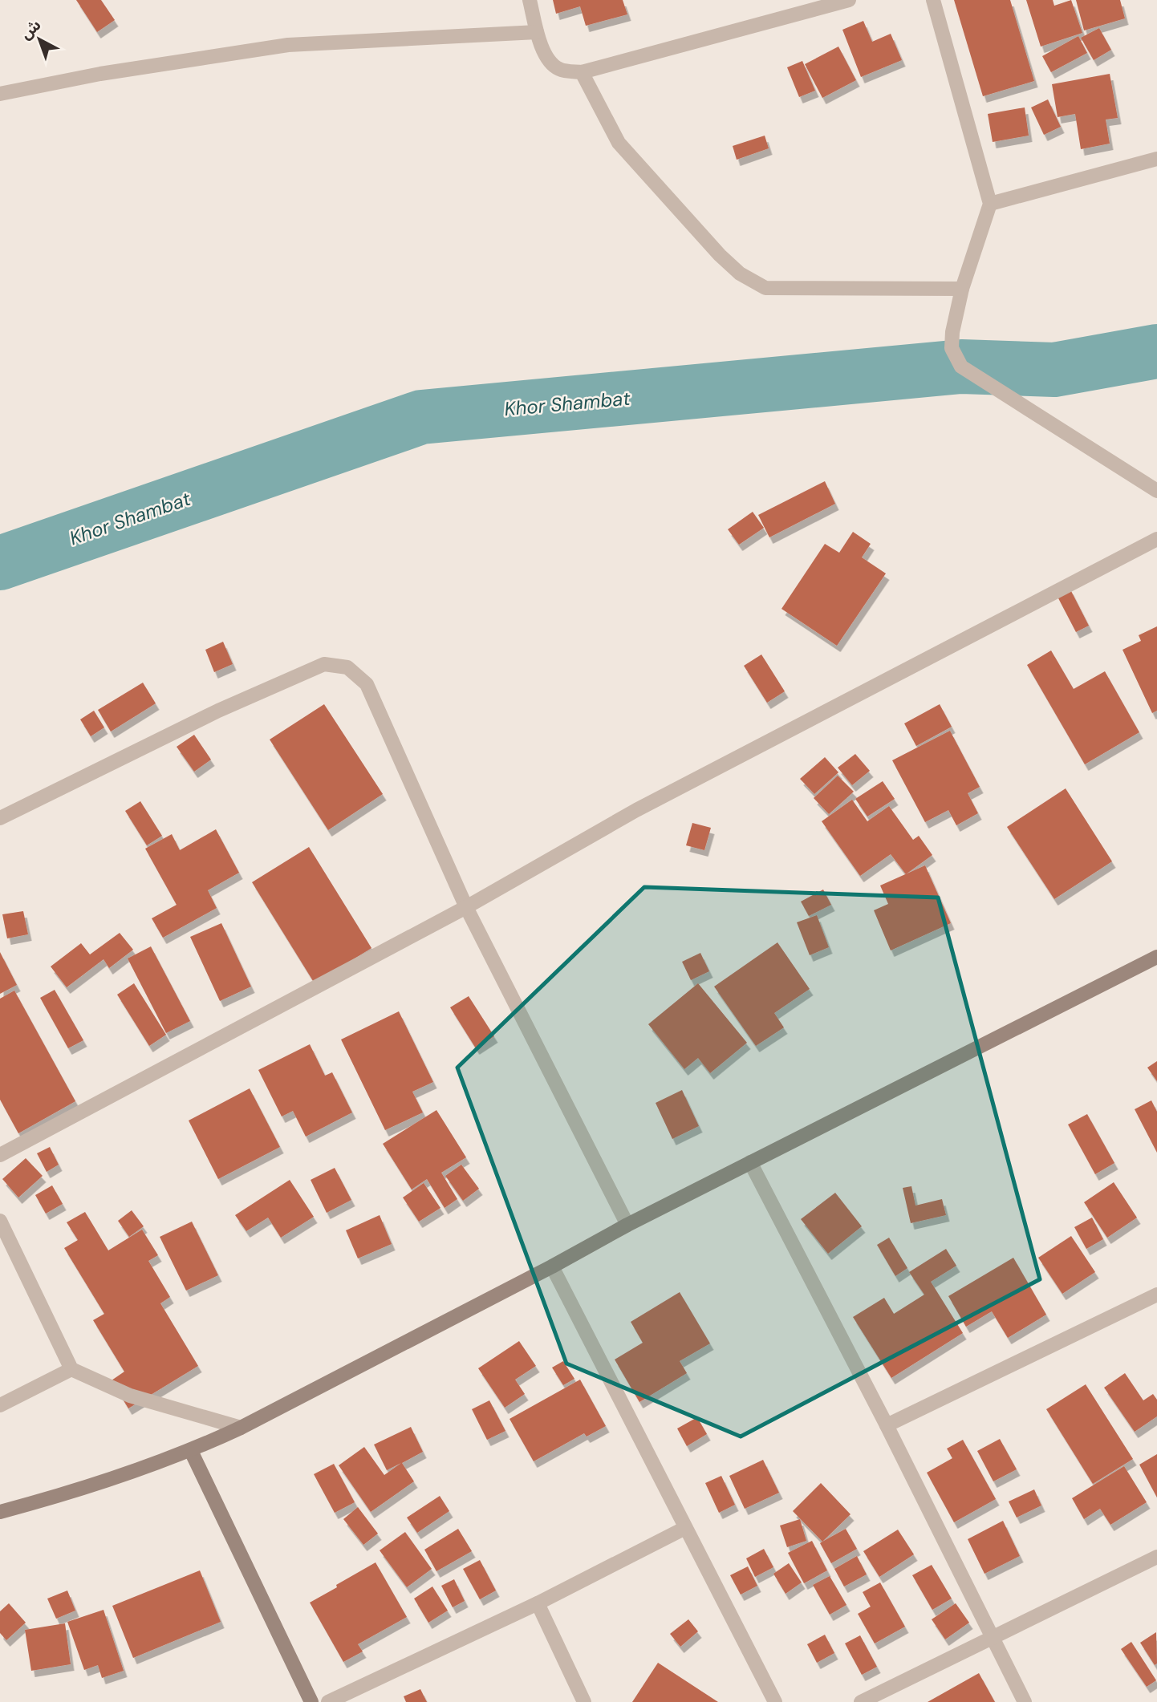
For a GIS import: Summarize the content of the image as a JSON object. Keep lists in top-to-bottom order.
{
  "water": ["Khor Shambat"],
  "north": "top left"
}
